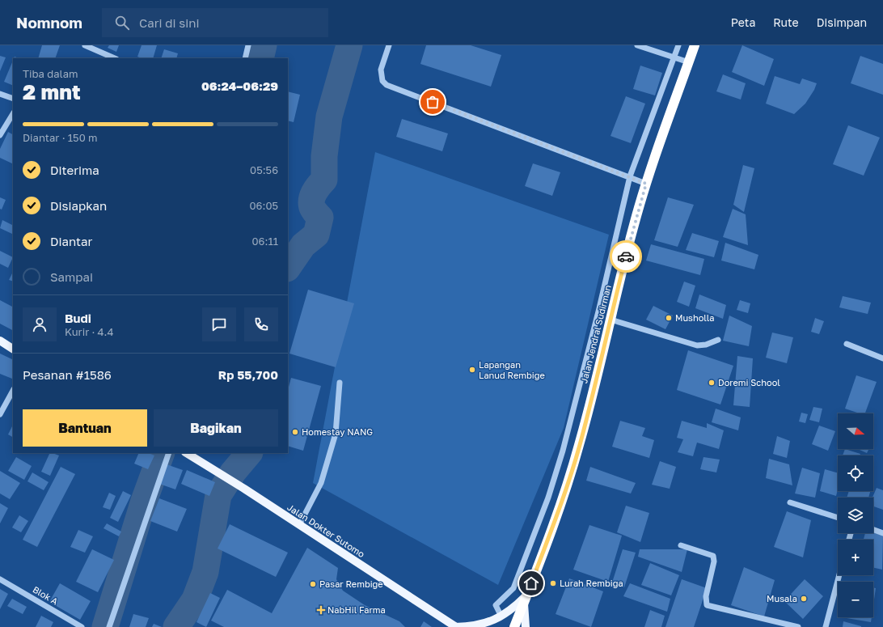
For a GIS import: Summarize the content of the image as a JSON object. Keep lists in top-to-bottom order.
{
  "streets": {
    "highway": ["Jalan Jendral Sudirman"],
    "main road": ["Jalan Dokter Sutomo"],
    "street": ["Blok A"]
  },
  "places": {
    "other": [
      "Musholla",
      "Lapangan Lanud Rembige",
      "Doremi School",
      "Homestay NANG",
      "Lurah Rembiga",
      "Pasar Rembige",
      "Musala"
    ],
    "health": ["NabHil Farma"]
  },
  "north": "right",
  "page": {
    "header": "Nomnom",
    "search": "Cari di sini",
    "nav": ["Peta", "Rute", "Disimpan"],
    "heading": ["2 mnt", "Tiba dalam", "06:24–06:29"],
    "panel": [
      "Budi",
      "Kurir · 4.4",
      "Pesanan #1586",
      "Rp 55,700"
    ],
    "bar": "Diantar · 150 m",
    "list": [
      ["Diterima", "05:56"],
      ["Disiapkan", "06:05"],
      ["Diantar", "06:11"],
      "Sampai"
    ],
    "buttons": ["Bantuan", "Bagikan"],
    "map_buttons": ["+", "−"]
  }
}
